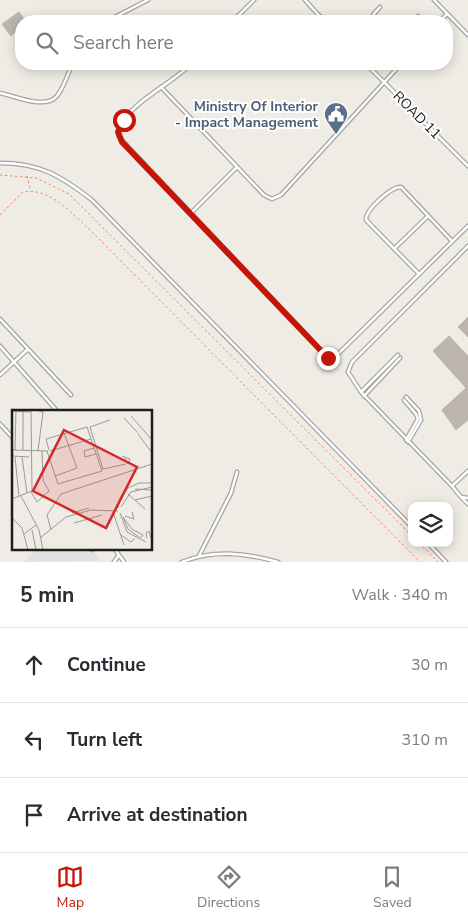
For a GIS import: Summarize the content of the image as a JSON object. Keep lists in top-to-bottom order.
{
  "streets": {
    "lane": ["ROAD 11"]
  },
  "places": {
    "public building": ["Ministry Of Interior - Impact Management"]
  },
  "page": {
    "search": "Search here",
    "heading": ["5 min", "Walk · 340 m"],
    "list": [
      ["Continue", "30 m"],
      ["Turn left", "310 m"],
      "Arrive at destination"
    ],
    "nav": ["Map", "Directions", "Saved"]
  }
}
